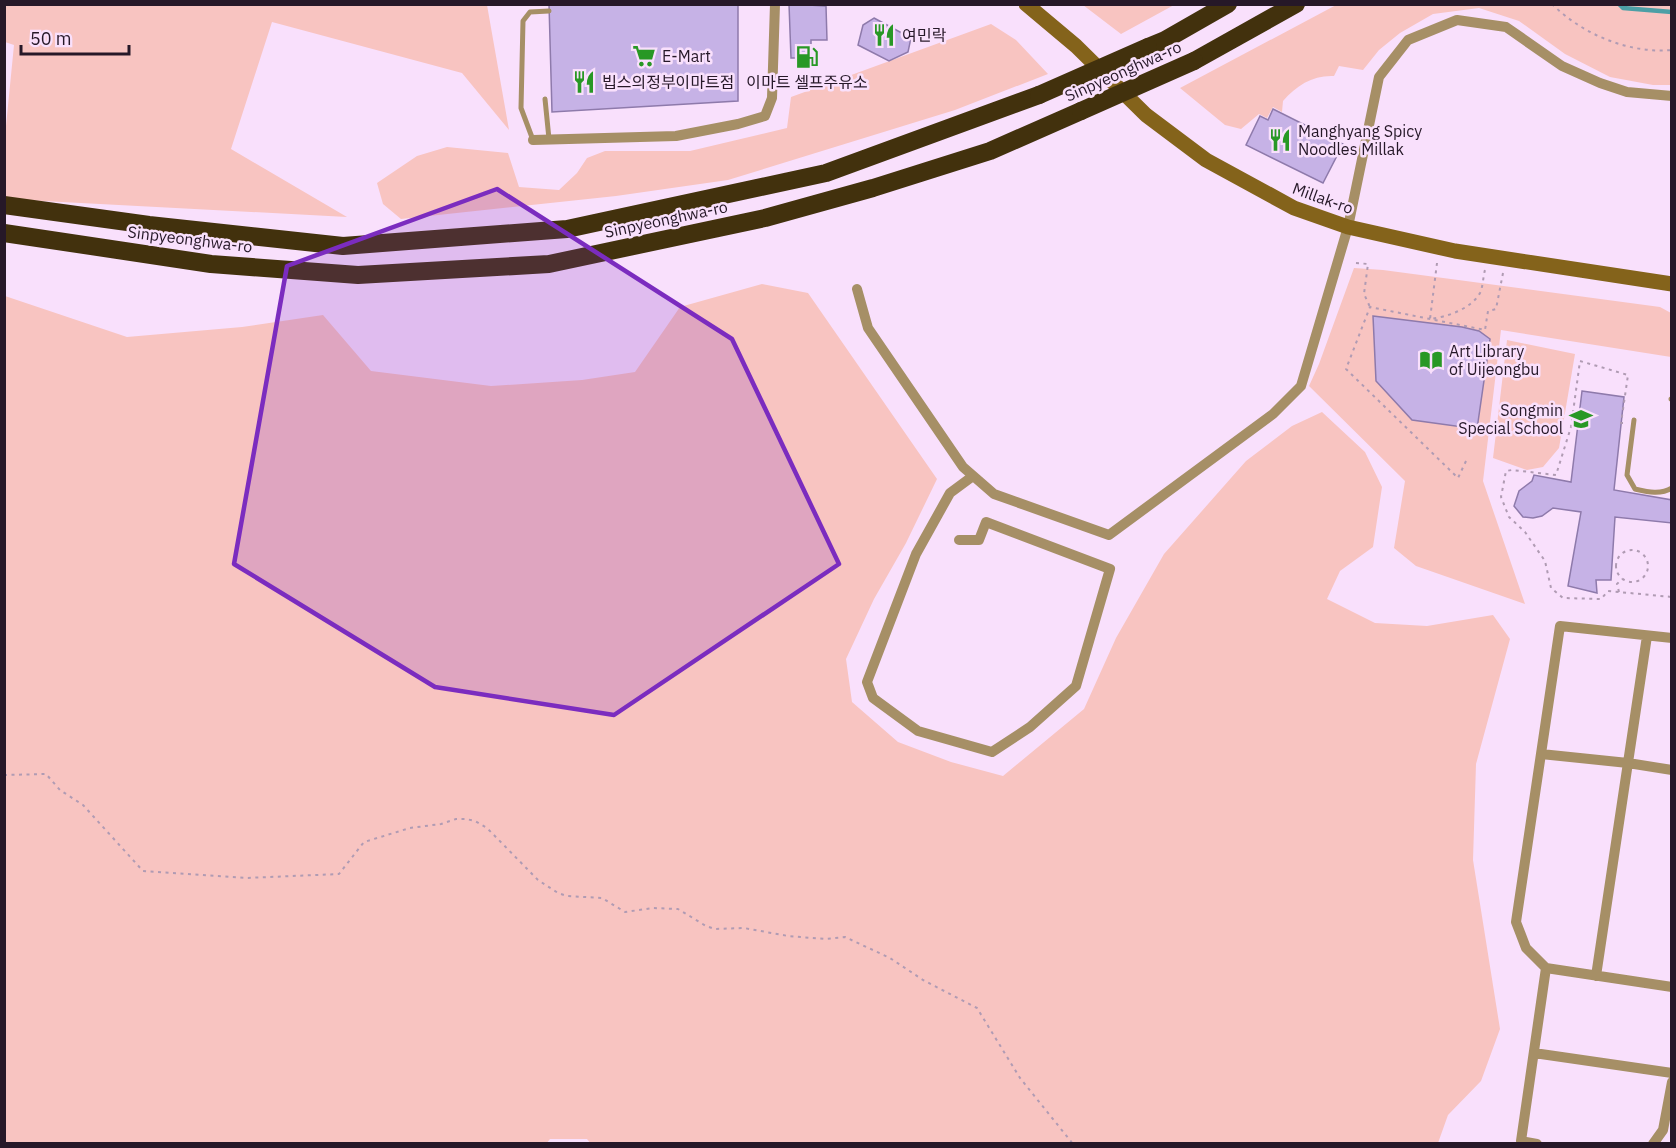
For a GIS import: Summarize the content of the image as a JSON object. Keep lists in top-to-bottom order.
{
  "streets": {
    "highway": ["Sinpyeonghwa-ro"],
    "main road": ["Millak-ro"]
  },
  "places": {
    "restaurant": ["여민락", "빕스의정부이마트점", "Manghyang Spicy Noodles Millak"],
    "supermarket": ["E-Mart"],
    "fuel station": ["이마트 셀프주유소"],
    "library": ["Art Library of Uijeongbu"],
    "school or university": ["Songmin Special School"]
  },
  "scale_bar": "50 m"
}
